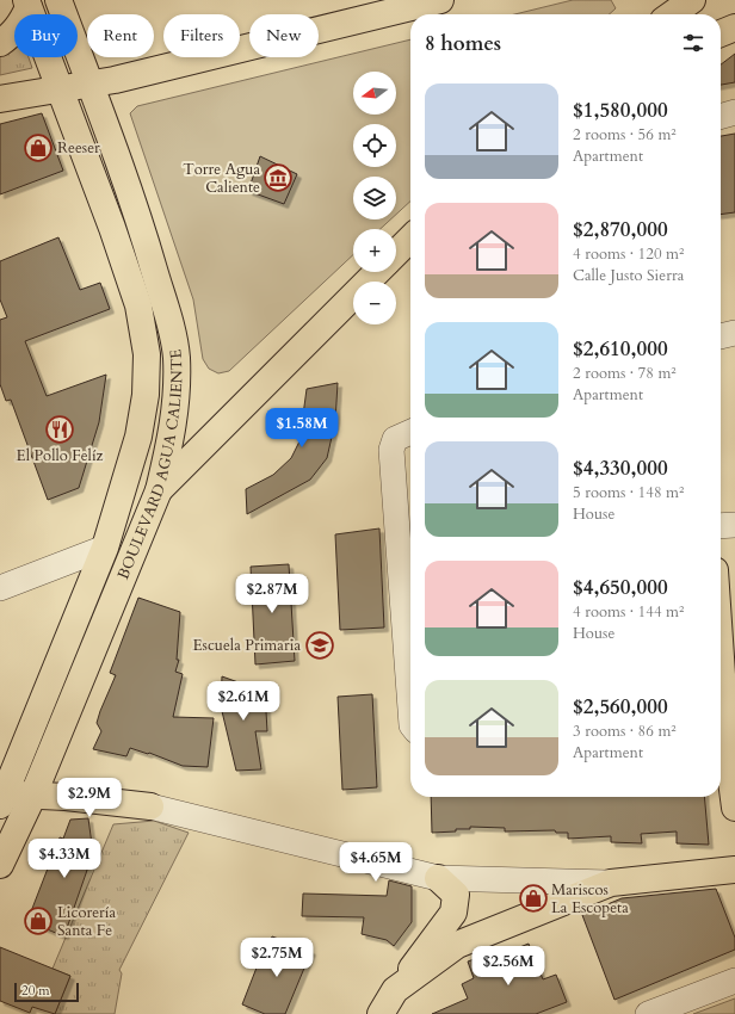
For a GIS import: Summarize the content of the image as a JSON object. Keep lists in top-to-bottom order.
{
  "streets": {
    "main road": ["BOULEVARD AGUA CALIENTE"]
  },
  "places": {
    "shop": ["Reeser", "Mariscos La Escopeta", "Licorería Santa Fe"],
    "museum": ["Torre Agua Caliente"],
    "restaurant": ["El Pollo Felíz"],
    "school or university": ["Escuela Primaria"]
  },
  "scale_bar": "20 m",
  "north": "left",
  "page": {
    "chip": [
      "Buy",
      "Rent",
      "Filters",
      "New"
    ],
    "heading": "8 homes",
    "map_buttons": ["+", "−"],
    "list": [
      {
        "name": "$1,580,000",
        "note": "2 rooms · 56 m² · Apartment"
      },
      {
        "name": "$2,870,000",
        "note": "4 rooms · 120 m² · Calle Justo Sierra"
      },
      {
        "name": "$2,610,000",
        "note": "2 rooms · 78 m² · Apartment"
      },
      {
        "name": "$4,330,000",
        "note": "5 rooms · 148 m² · House"
      },
      {
        "name": "$4,650,000",
        "note": "4 rooms · 144 m² · House"
      },
      {
        "name": "$2,560,000",
        "note": "3 rooms · 86 m² · Apartment"
      }
    ],
    "price": [
      "$1.58M",
      "$2.87M",
      "$2.61M",
      "$2.9M",
      "$4.33M",
      "$4.65M",
      "$2.75M",
      "$2.56M"
    ],
    "scale": "20 m"
  }
}
